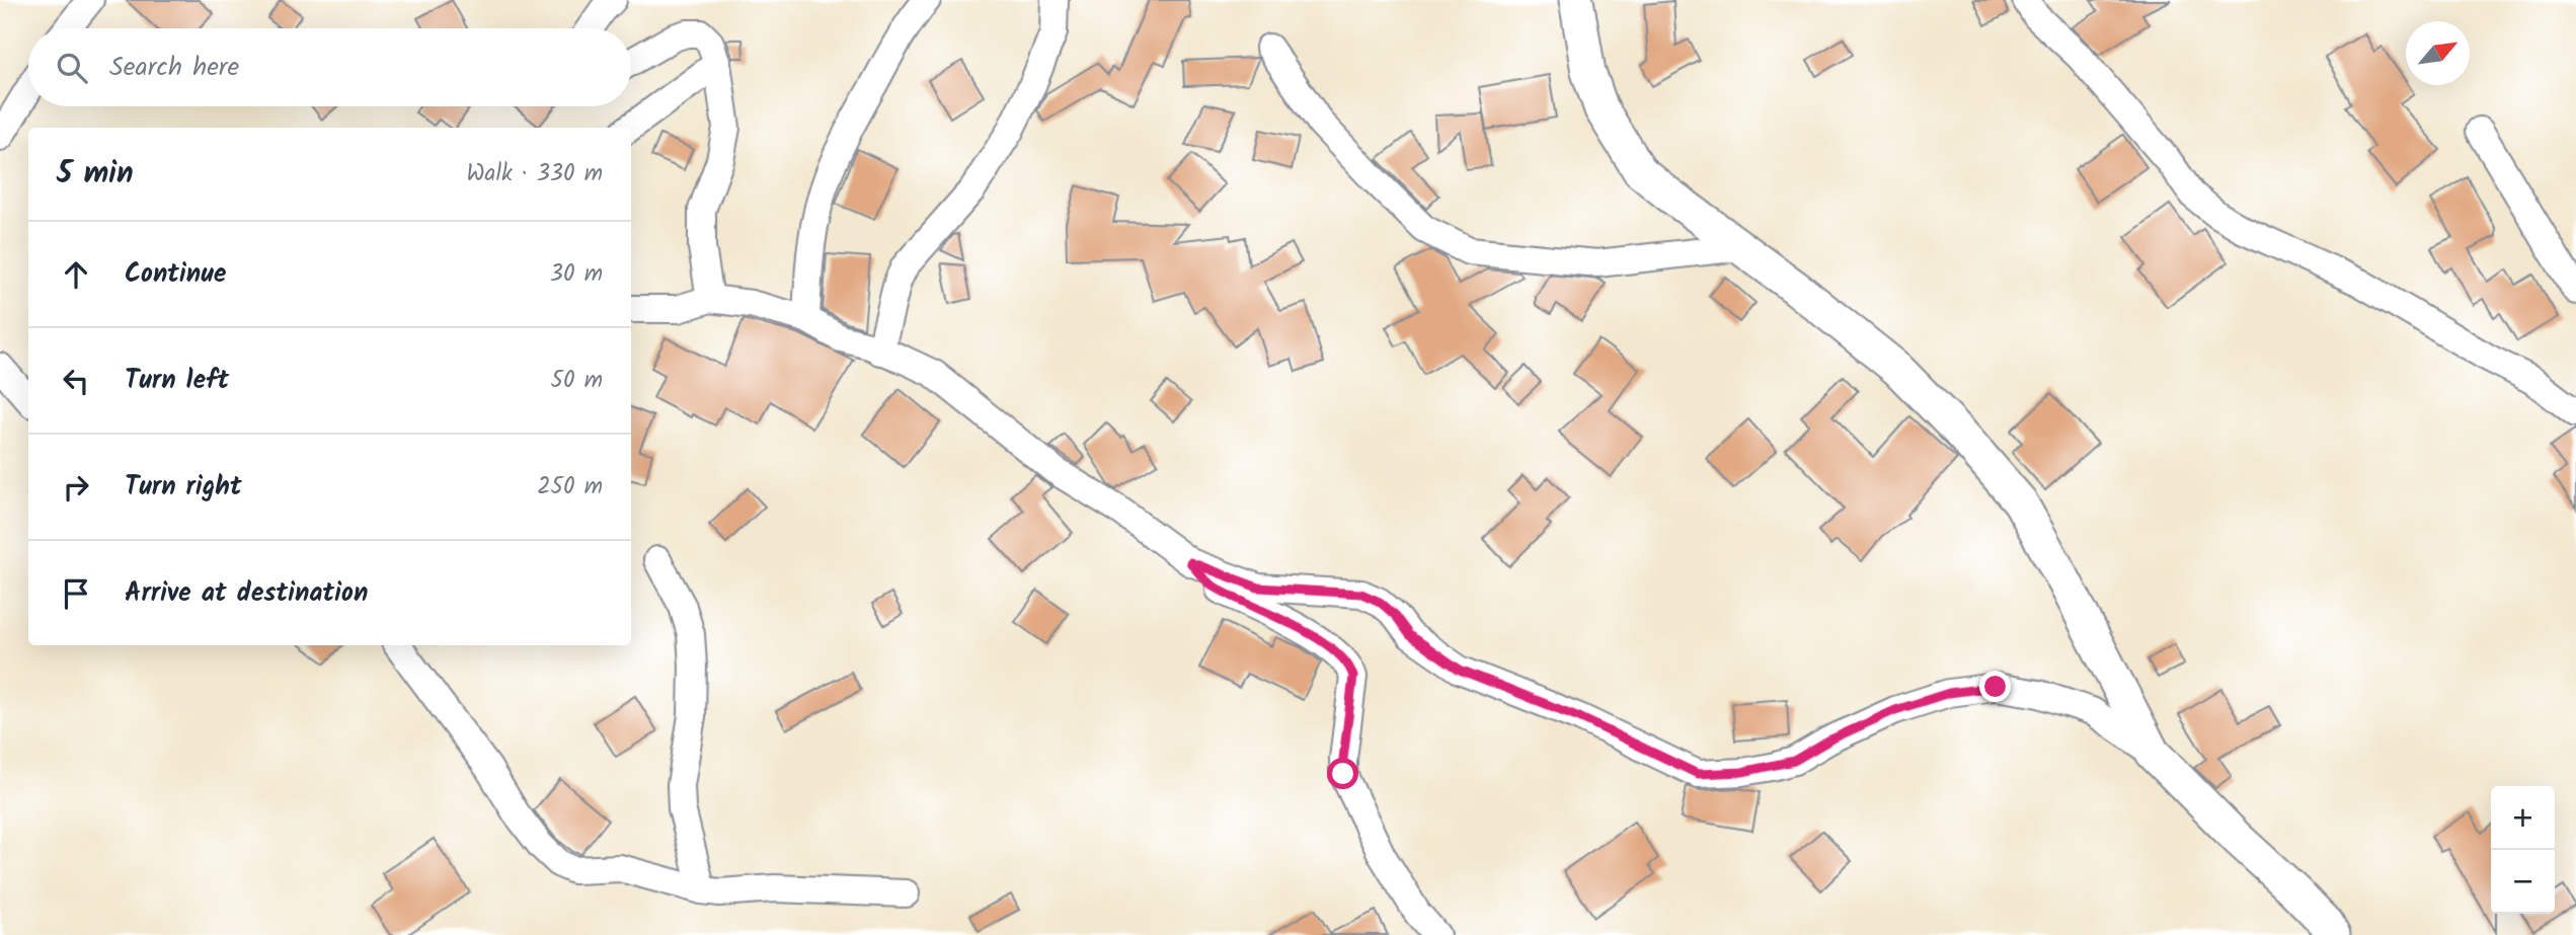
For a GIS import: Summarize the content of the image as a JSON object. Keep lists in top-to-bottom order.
{
  "north": "top right",
  "page": {
    "search": "Search here",
    "heading": ["5 min", "Walk · 330 m"],
    "list": [
      ["Continue", "30 m"],
      ["Turn left", "50 m"],
      ["Turn right", "250 m"],
      "Arrive at destination"
    ],
    "map_buttons": ["+", "−"]
  }
}
